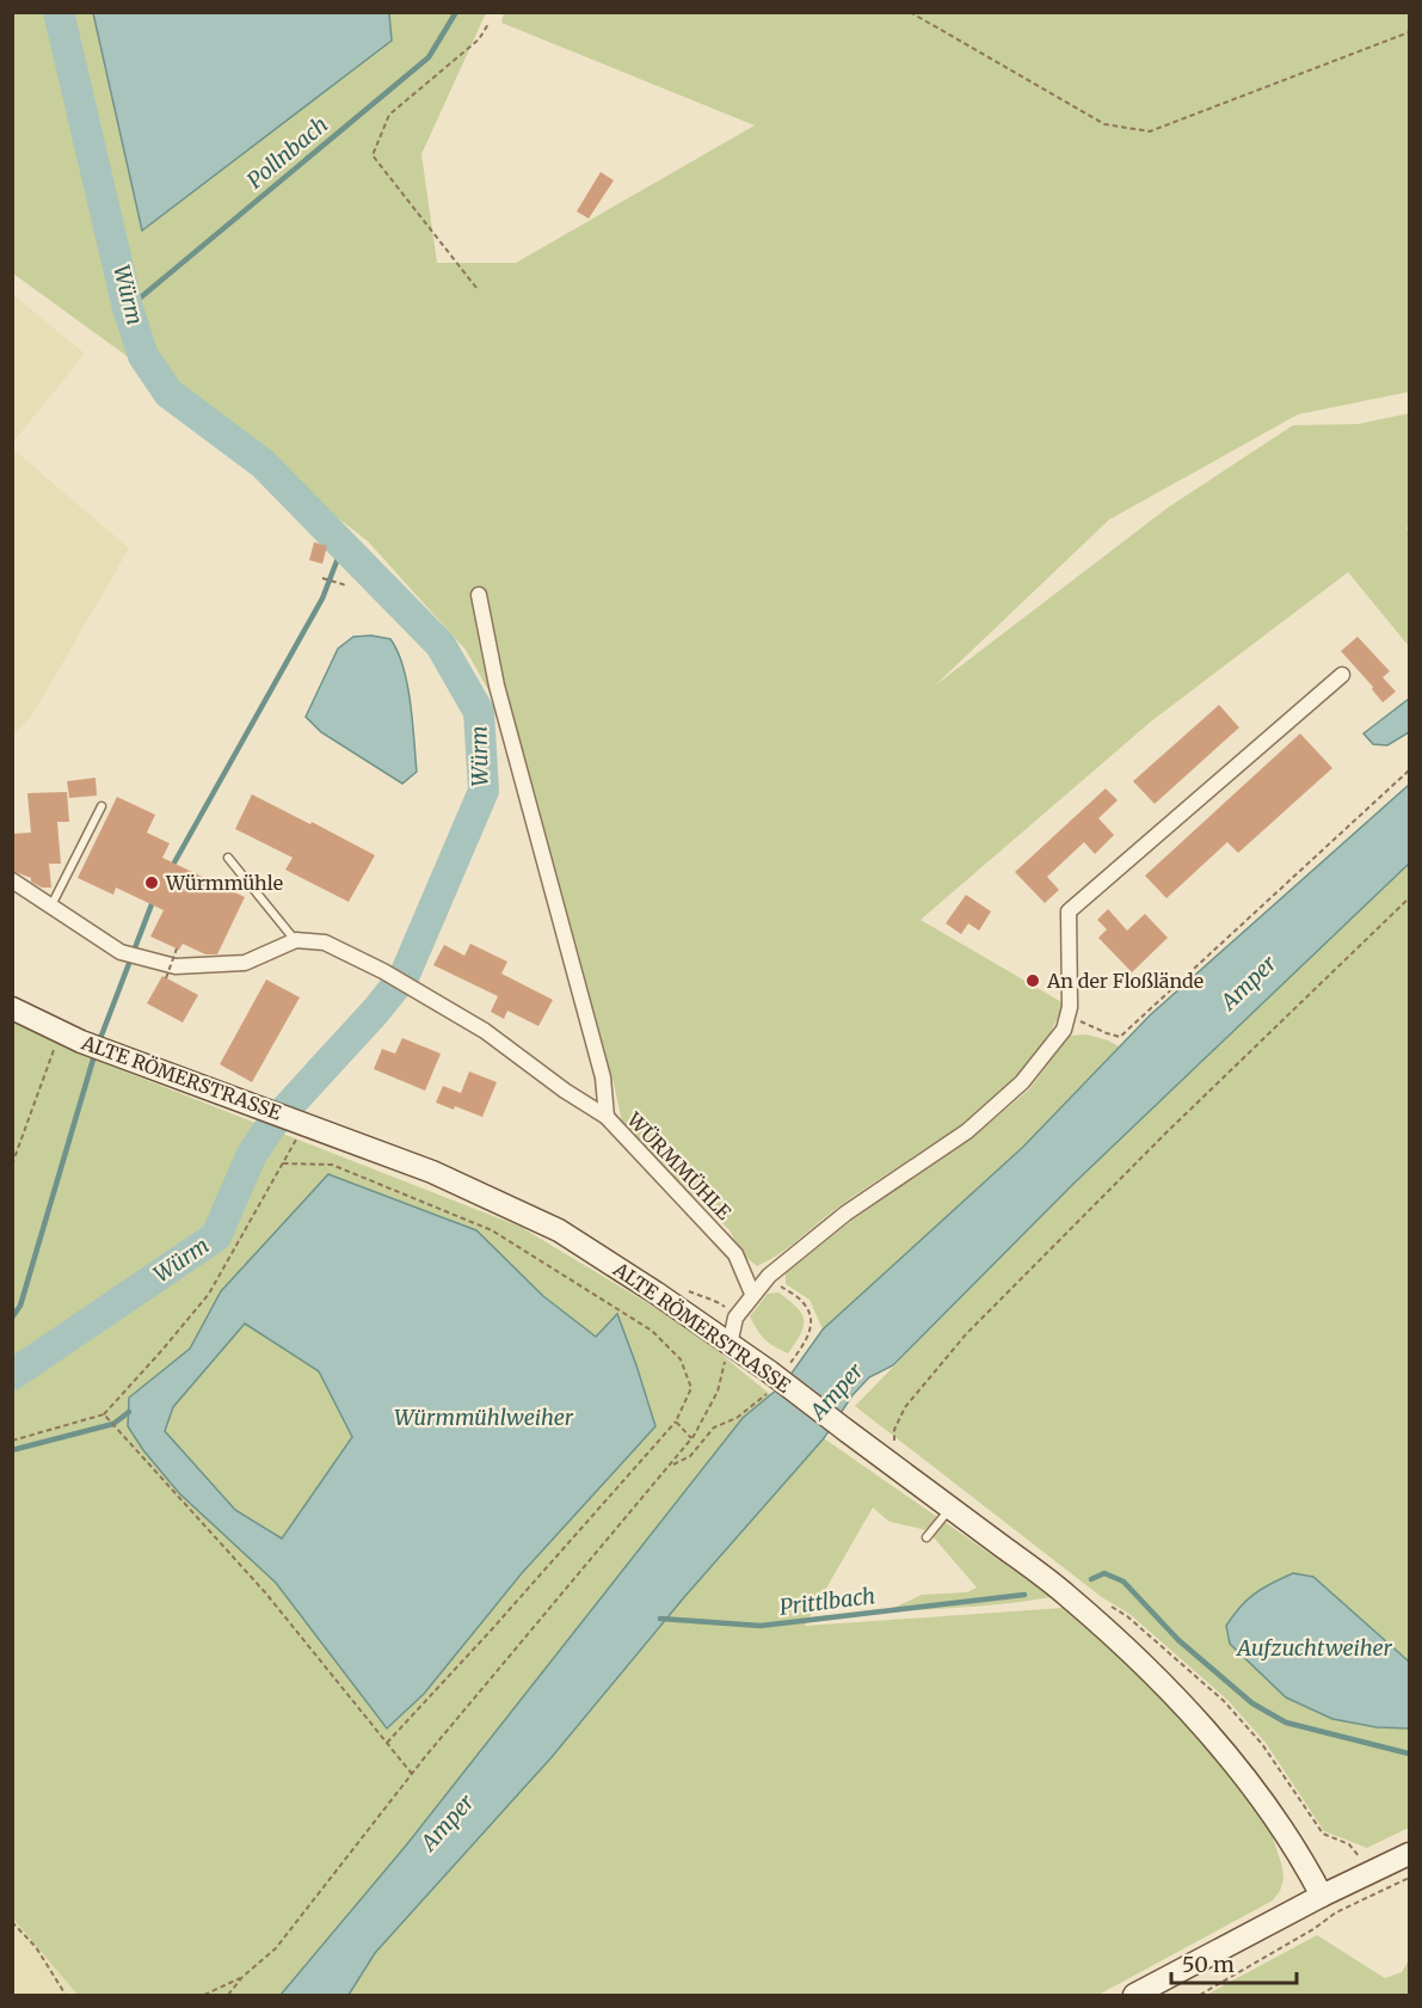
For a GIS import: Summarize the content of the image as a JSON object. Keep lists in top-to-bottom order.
{
  "streets": {
    "main road": ["ALTE RÖMERSTRASSE"],
    "street": ["WÜRMMÜHLE"]
  },
  "water": [
    "Pollnbach",
    "Würm",
    "Amper",
    "Würmmühlweiher",
    "Prittlbach",
    "Aufzuchtweiher"
  ],
  "places": ["Würmmühle", "An der Floßlände"],
  "scale_bar": "50 m"
}
